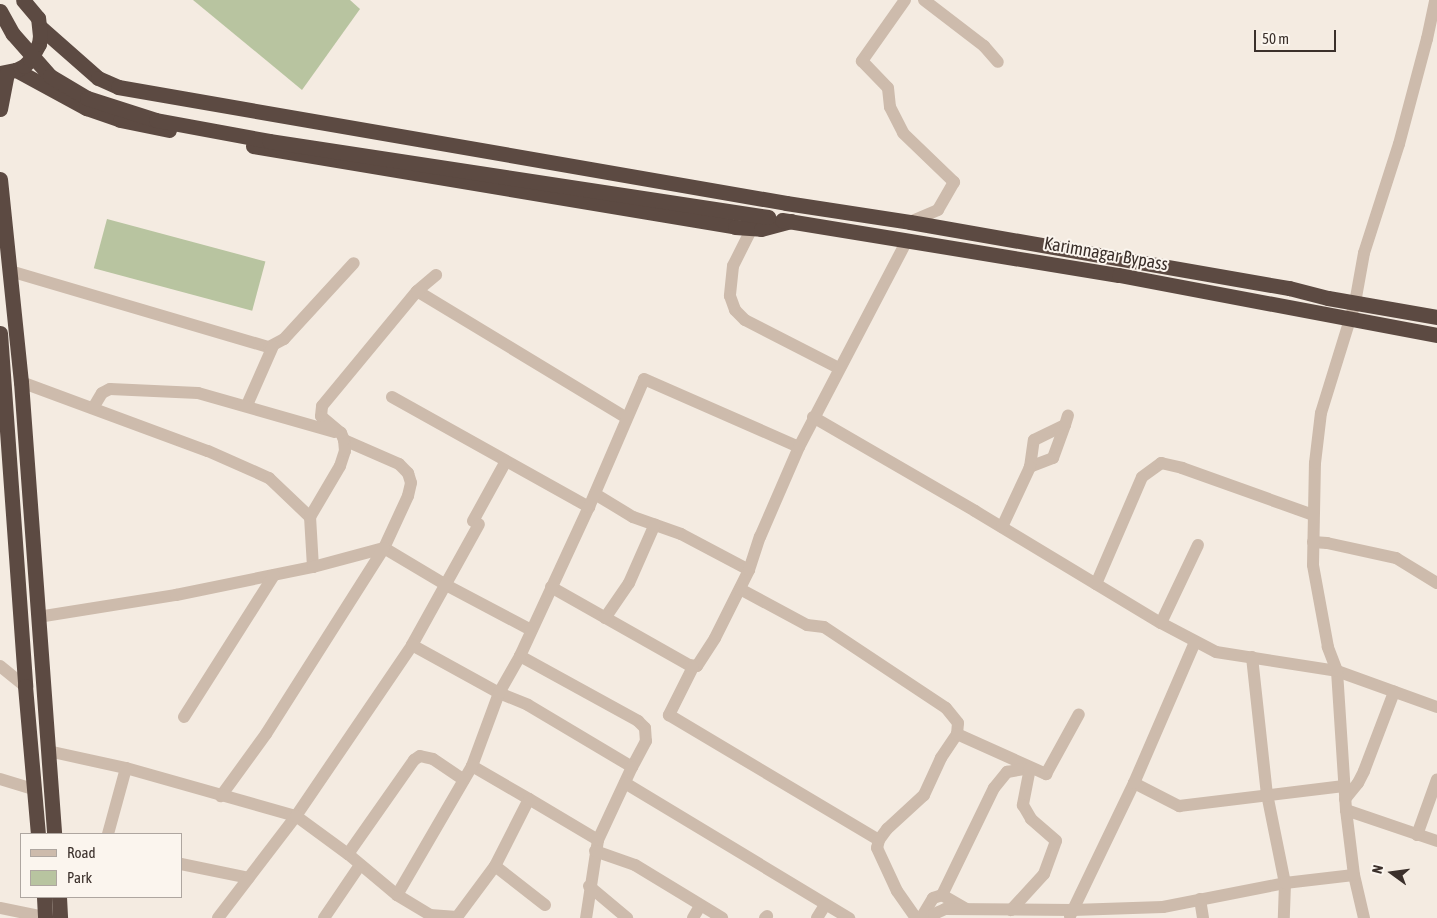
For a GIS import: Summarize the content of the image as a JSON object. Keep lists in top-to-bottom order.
{
  "streets": {
    "highway": ["Karimnagar Bypass"]
  },
  "legend": ["Road", "Park"],
  "scale_bar": "50 m",
  "north": "left"
}
